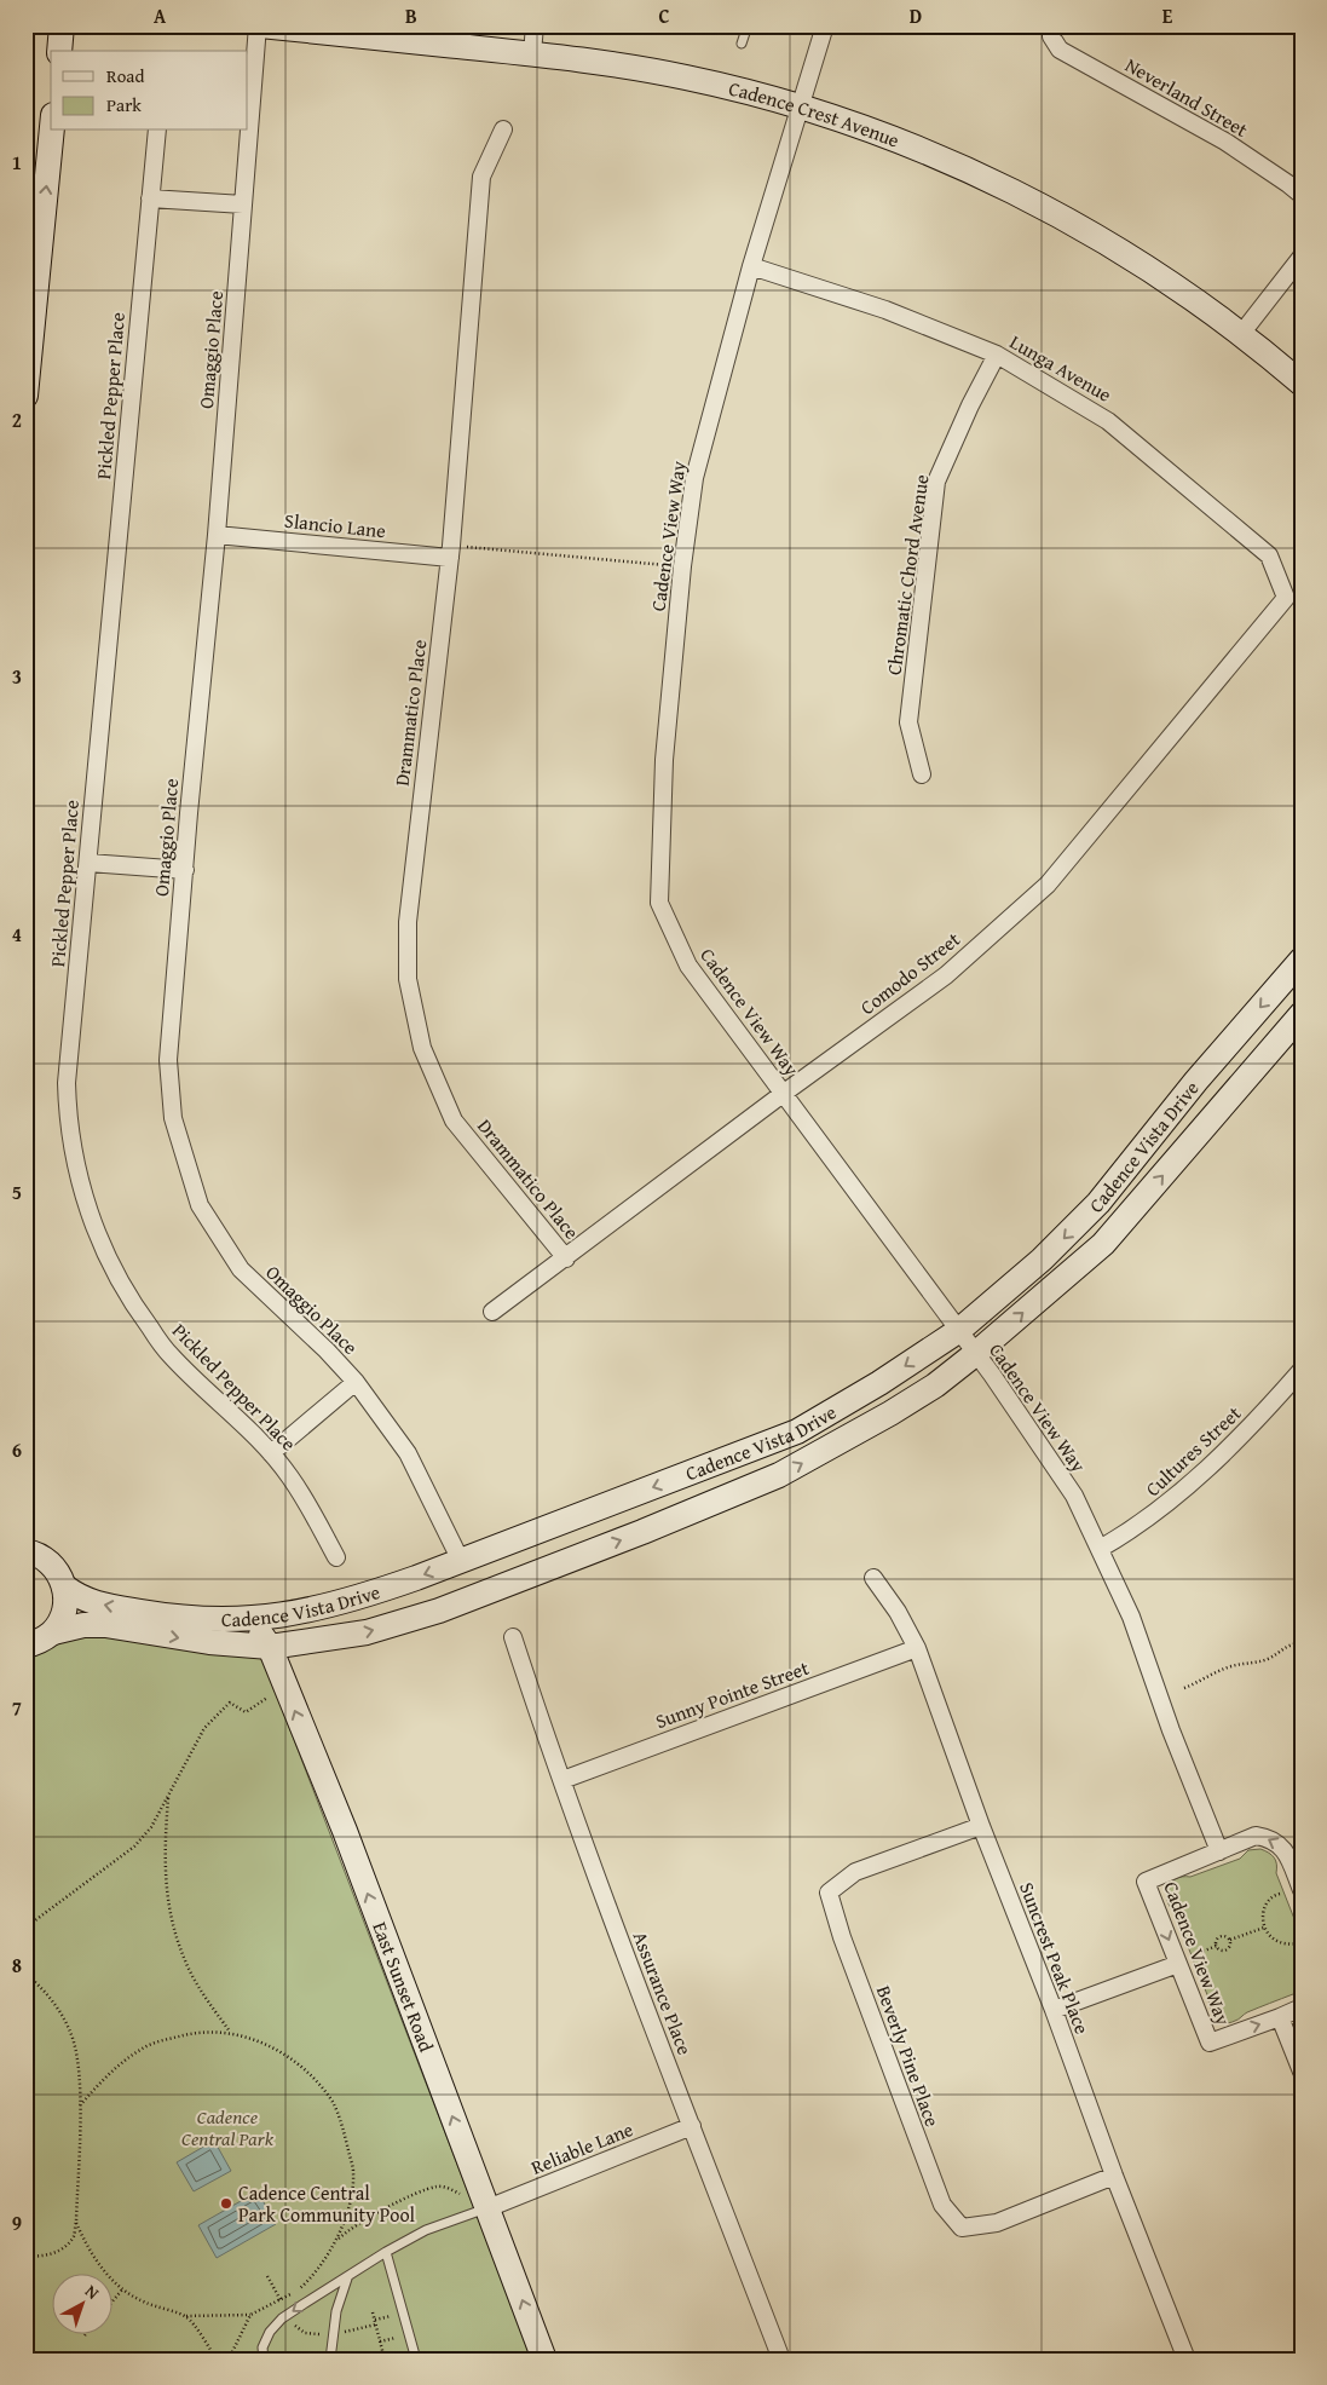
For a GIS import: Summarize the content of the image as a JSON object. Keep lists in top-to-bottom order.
{
  "streets": {
    "street": [
      "Neverland Street",
      "Cadence Crest Avenue",
      "Omaggio Place",
      "Lunga Avenue",
      "Pickled Pepper Place",
      "Slancio Lane",
      "Cadence View Way",
      "Chromatic Chord Avenue",
      "Drammatico Place",
      "Comodo Street",
      "Cadence Vista Drive",
      "Cultures Street",
      "Sunny Pointe Street",
      "Suncrest Peak Place",
      "East Sunset Road",
      "Assurance Place",
      "Beverly Pine Place",
      "Reliable Lane"
    ]
  },
  "crossings": [
    ["Cadence Crest Avenue", "Omaggio Place"],
    ["Cadence Crest Avenue", "Cadence View Way"],
    ["Omaggio Place", "Slancio Lane"],
    ["Omaggio Place", "Cadence Vista Drive"],
    ["Lunga Avenue", "Cadence View Way"],
    ["Lunga Avenue", "Chromatic Chord Avenue"],
    ["Lunga Avenue", "Comodo Street"],
    ["Slancio Lane", "Drammatico Place"],
    ["Cadence View Way", "Comodo Street"],
    ["Cadence View Way", "Cadence Vista Drive"],
    ["Cadence View Way", "Cultures Street"],
    ["Drammatico Place", "Comodo Street"],
    ["Cadence Vista Drive", "East Sunset Road"],
    ["Sunny Pointe Street", "Suncrest Peak Place"],
    ["Sunny Pointe Street", "Assurance Place"],
    ["Suncrest Peak Place", "Beverly Pine Place"],
    ["East Sunset Road", "Reliable Lane"],
    ["Assurance Place", "Reliable Lane"]
  ],
  "one_way": ["East Sunset Road"],
  "parks": ["Cadence Central Park"],
  "places": ["Cadence Central Park Community Pool"],
  "legend": ["Road", "Park"],
  "north": "top right",
  "grid": {
    "columns": [
      "A",
      "B",
      "C",
      "D",
      "E"
    ],
    "rows": [
      "1",
      "2",
      "3",
      "4",
      "5",
      "6",
      "7",
      "8",
      "9"
    ]
  }
}
